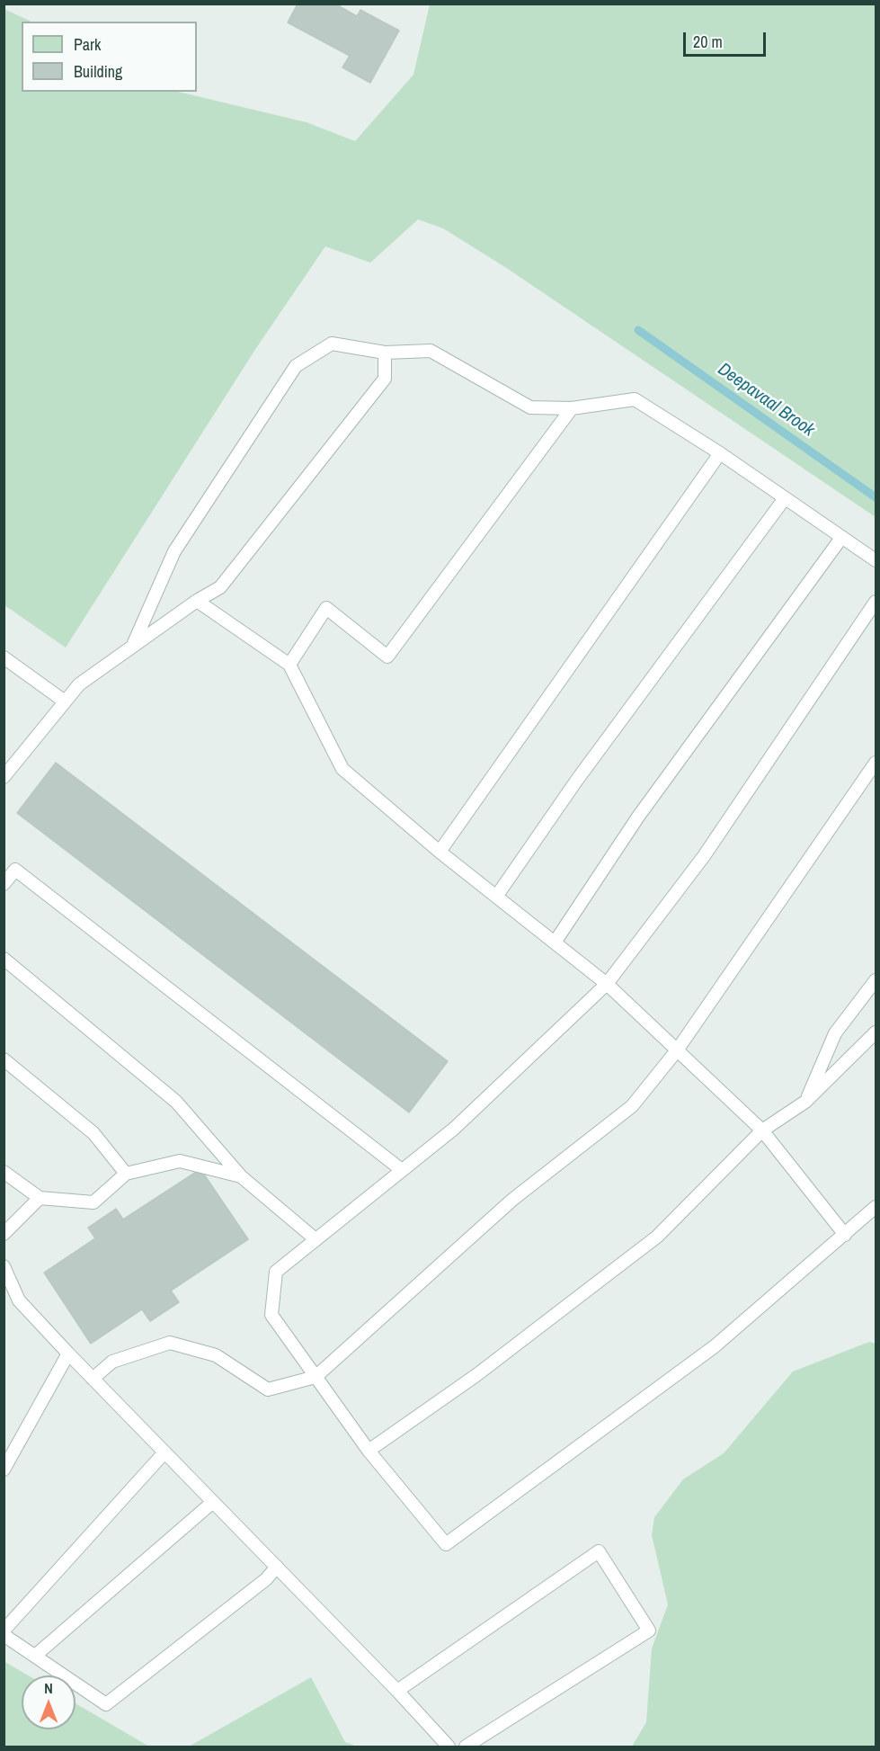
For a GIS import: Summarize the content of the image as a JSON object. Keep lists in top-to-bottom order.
{
  "water": ["Deepavaal Brook"],
  "legend": ["Park", "Building"],
  "scale_bar": "20 m",
  "north": "top"
}
